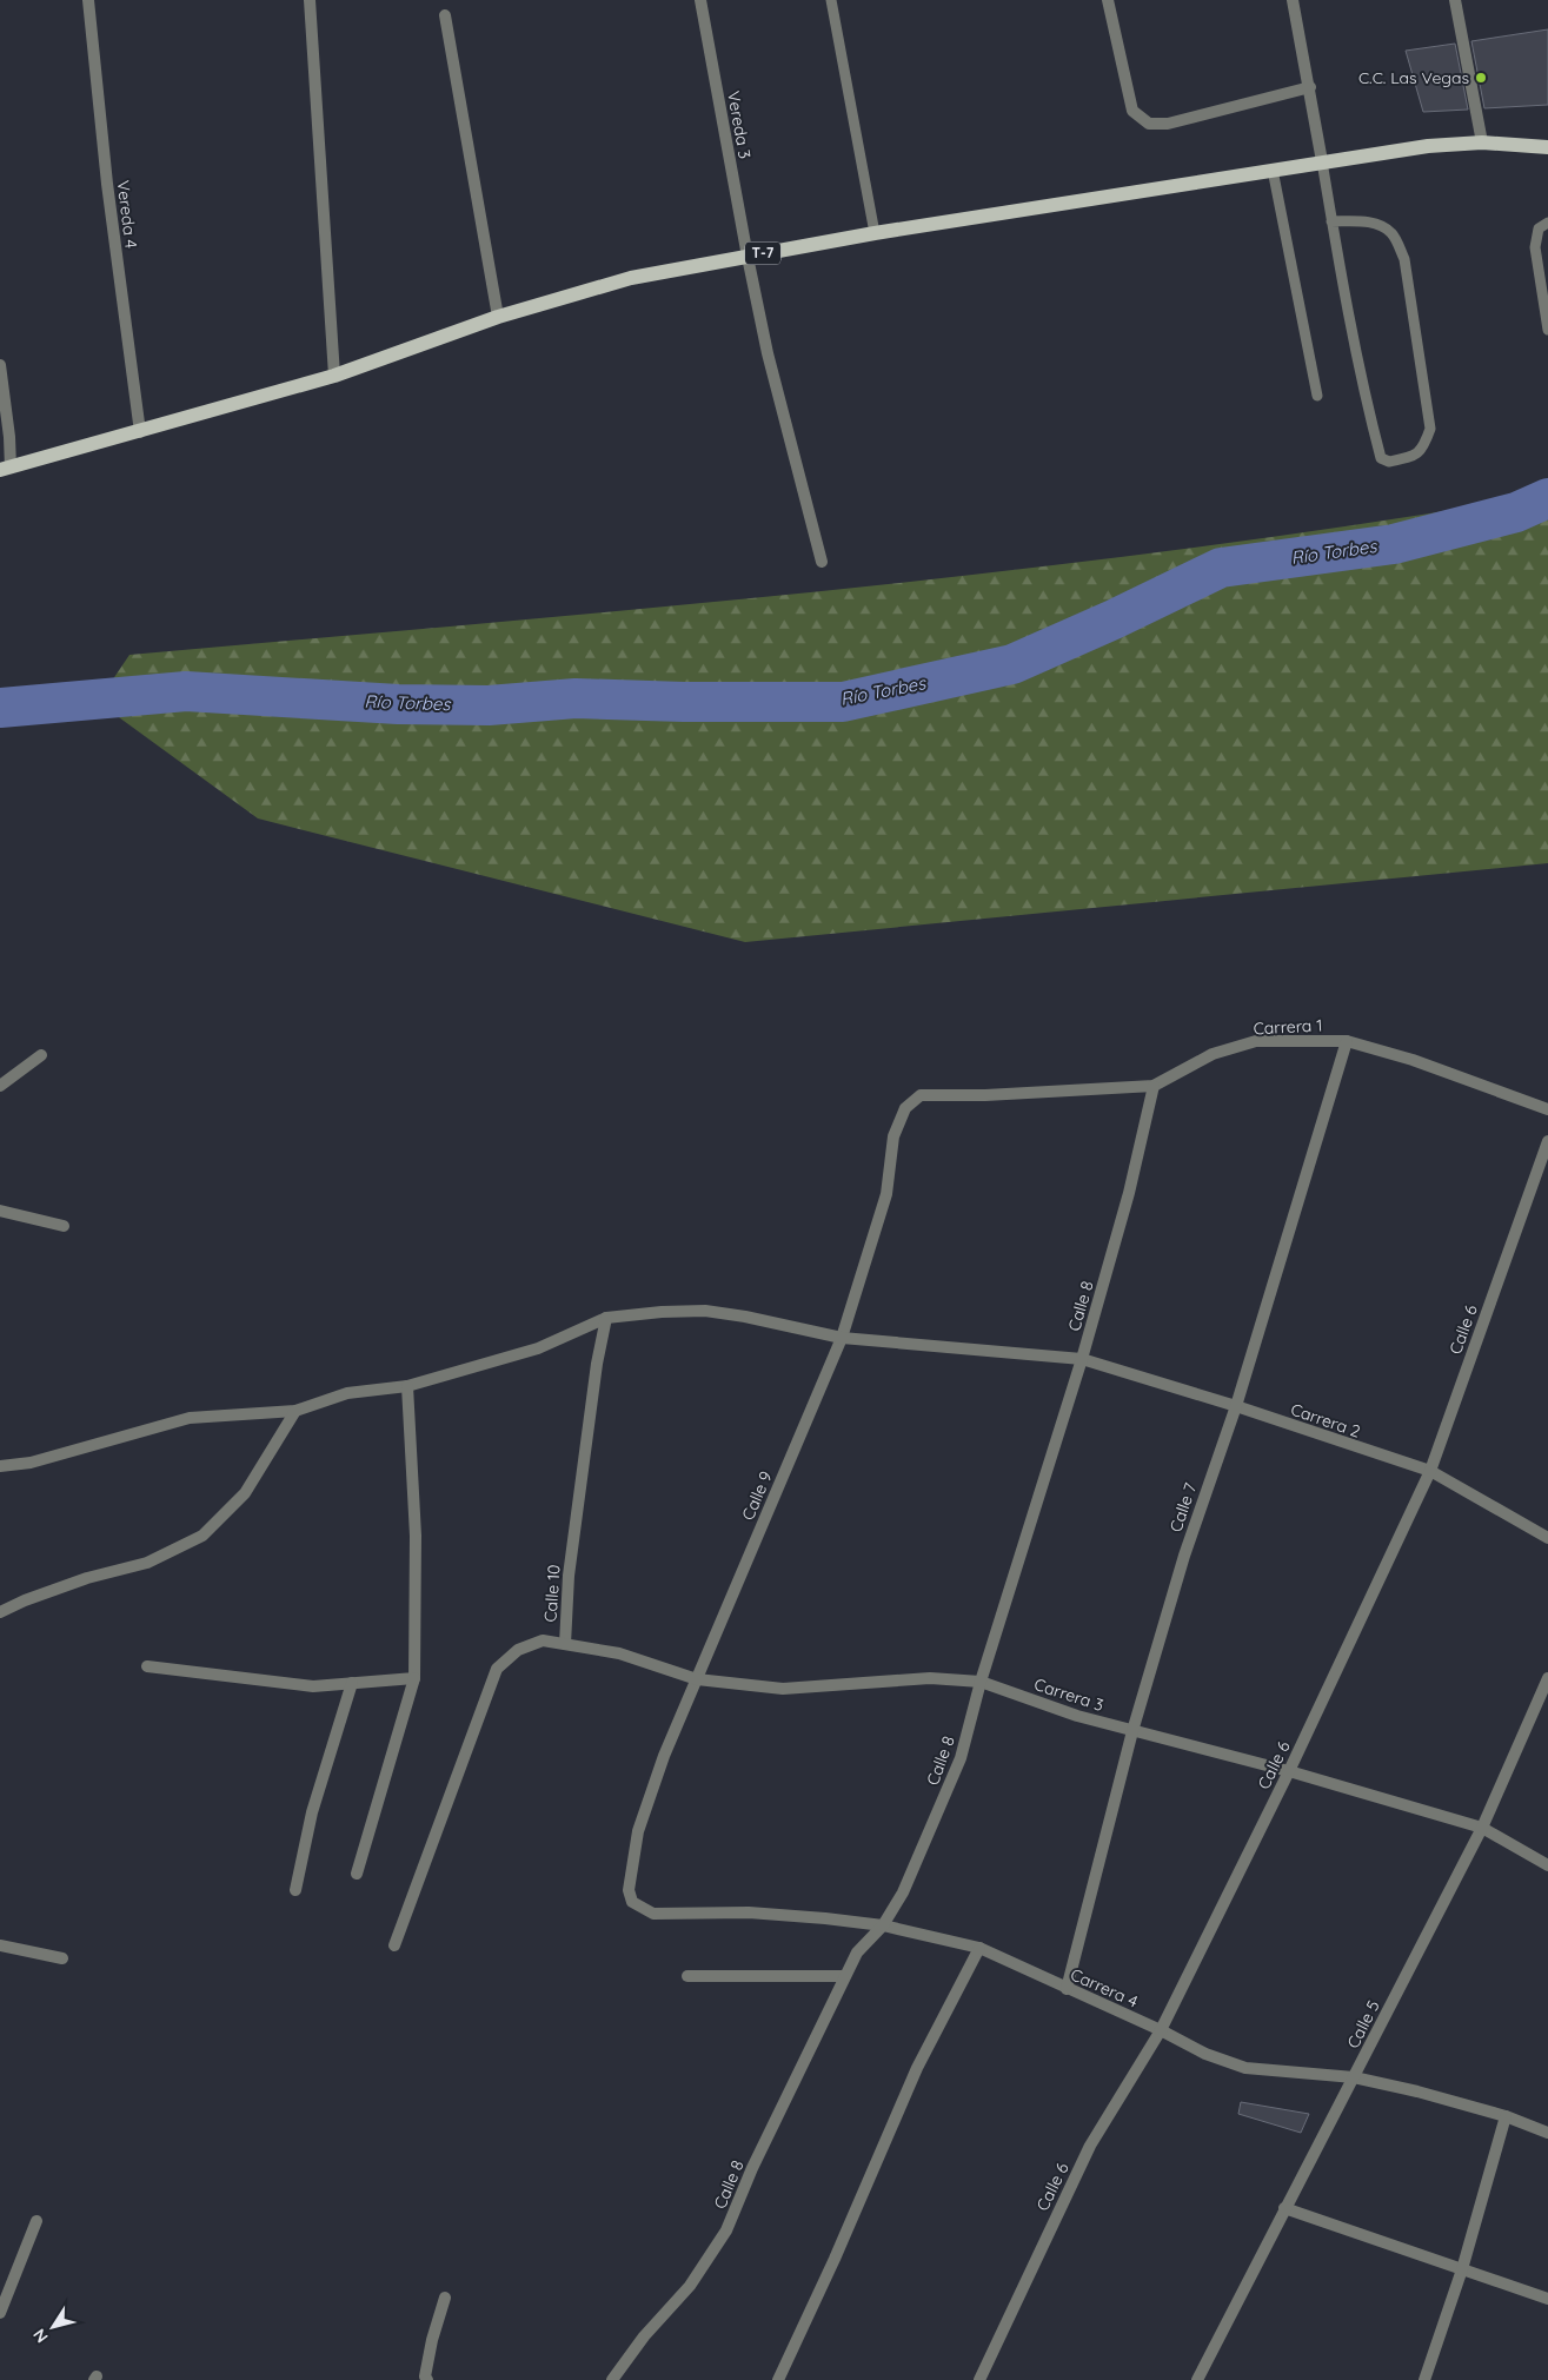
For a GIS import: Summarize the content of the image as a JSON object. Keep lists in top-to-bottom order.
{
  "streets": {
    "main road": ["T-7"],
    "street": [
      "Vereda 3",
      "Vereda 4",
      "Carrera 1",
      "Calle 8",
      "Calle 6",
      "Carrera 2",
      "Calle 9",
      "Calle 7",
      "Calle 10",
      "Carrera 3",
      "Carrera 4",
      "Calle 5"
    ]
  },
  "crossings": [
    ["Vereda 3", "T-7"],
    ["Vereda 4", "T-7"],
    ["Carrera 1", "Calle 8"],
    ["Carrera 1", "Calle 9"],
    ["Carrera 1", "Calle 7"],
    ["Calle 8", "Carrera 2"],
    ["Calle 8", "Carrera 3"],
    ["Calle 8", "Carrera 4"],
    ["Calle 6", "Carrera 2"],
    ["Calle 6", "Carrera 3"],
    ["Calle 6", "Carrera 4"],
    ["Carrera 2", "Calle 9"],
    ["Carrera 2", "Calle 7"],
    ["Carrera 2", "Calle 10"],
    ["Calle 9", "Carrera 3"],
    ["Calle 9", "Carrera 4"],
    ["Calle 7", "Carrera 3"],
    ["Calle 7", "Carrera 4"],
    ["Calle 10", "Carrera 3"],
    ["Carrera 3", "Calle 5"],
    ["Carrera 4", "Calle 5"]
  ],
  "water": ["Río Torbes"],
  "places": ["C.C. Las Vegas"],
  "north": "bottom left"
}
